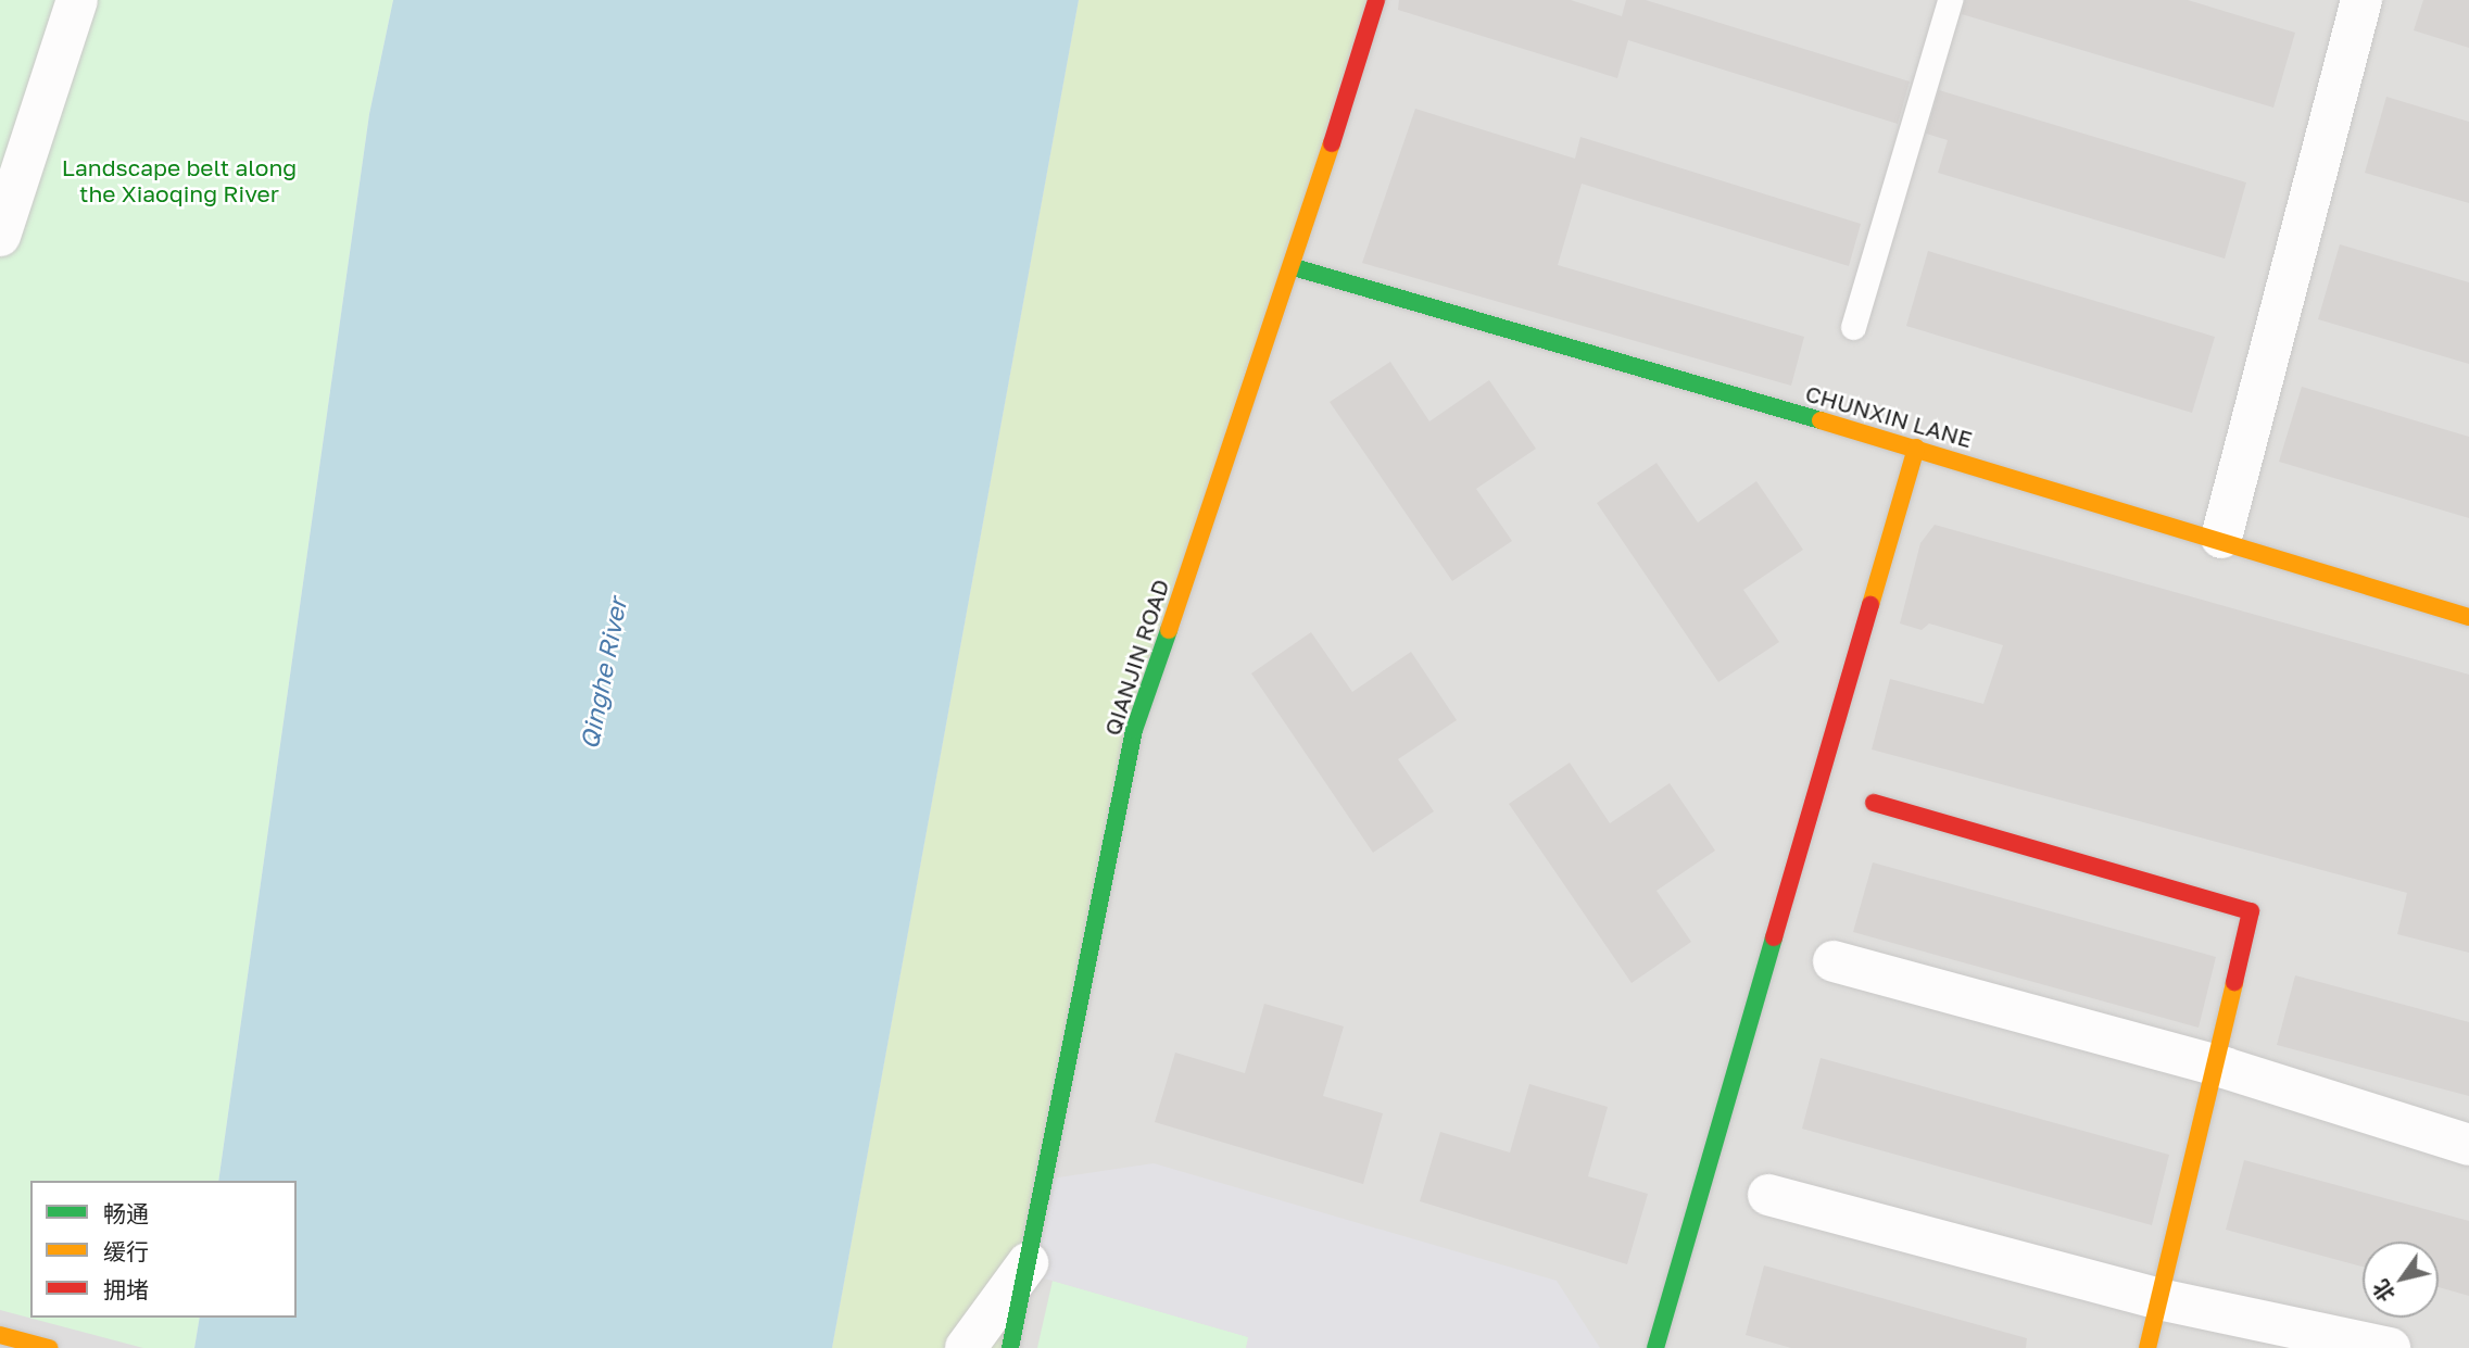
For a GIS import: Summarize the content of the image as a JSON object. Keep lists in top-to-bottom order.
{
  "streets": {
    "street": ["CHUNXIN LANE", "QIANJIN ROAD"]
  },
  "crossings": [
    ["CHUNXIN LANE", "QIANJIN ROAD"]
  ],
  "water": ["Qinghe River"],
  "parks": ["Landscape belt along the Xiaoqing River"],
  "legend": ["畅通", "缓行", "拥堵"],
  "north": "bottom left"
}
